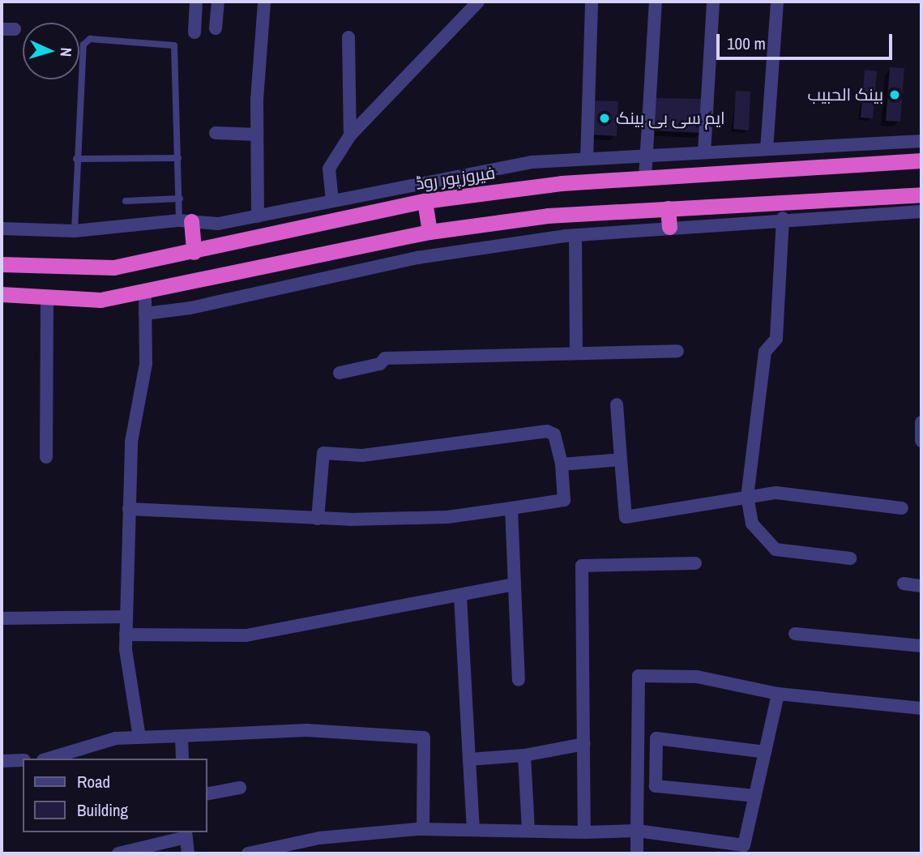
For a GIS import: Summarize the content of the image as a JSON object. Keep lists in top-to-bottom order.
{
  "streets": {
    "highway": ["فیروزپور روڈ"]
  },
  "places": ["بينک الحبيب", "ایم سی بی بینک"],
  "legend": ["Road", "Building"],
  "scale_bar": "100 m",
  "north": "right"
}
